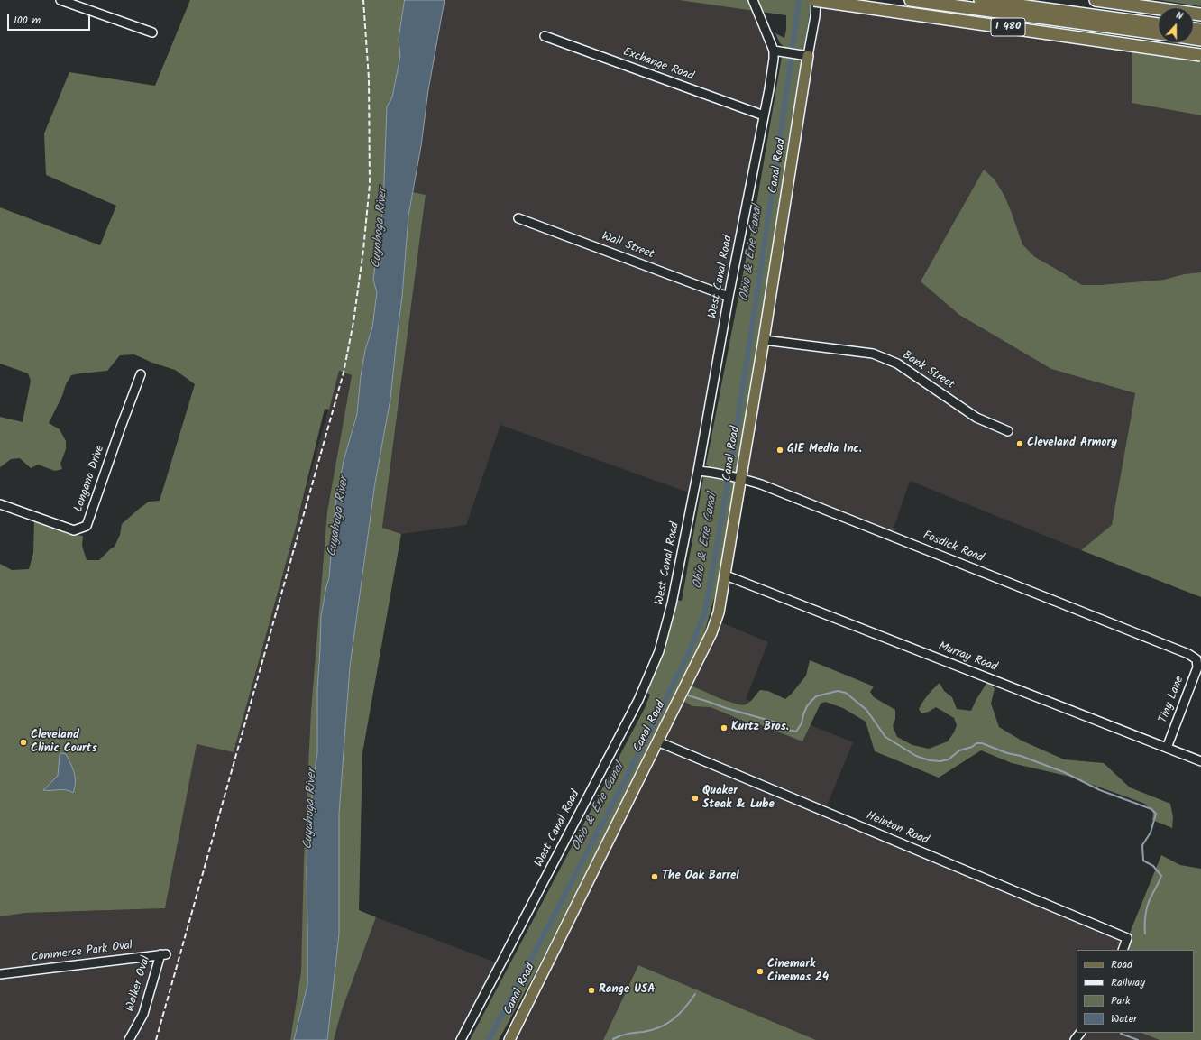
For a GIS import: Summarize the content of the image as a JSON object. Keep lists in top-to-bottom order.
{
  "streets": {
    "highway": ["I 480"],
    "main road": ["Canal Road"],
    "street": [
      "Exchange Road",
      "Wall Street",
      "West Canal Road",
      "Bank Street",
      "Longano Drive",
      "Fosdick Road",
      "Murray Road",
      "Tiny Lane",
      "Heinton Road",
      "Commerce Park Oval",
      "Walker Oval"
    ]
  },
  "crossings": [
    ["I 480", "Canal Road"],
    ["Exchange Road", "West Canal Road"],
    ["Canal Road", "Bank Street"],
    ["Canal Road", "Fosdick Road"],
    ["Canal Road", "Murray Road"],
    ["Canal Road", "Heinton Road"],
    ["Wall Street", "West Canal Road"],
    ["West Canal Road", "Fosdick Road"],
    ["Fosdick Road", "Tiny Lane"],
    ["Murray Road", "Tiny Lane"],
    ["Commerce Park Oval", "Walker Oval"]
  ],
  "water": ["Cuyahoga River", "Ohio & Erie Canal"],
  "places": [
    "Cleveland Armory",
    "GIE Media Inc.",
    "Kurtz Bros.",
    "Cleveland Clinic Courts",
    "Quaker Steak & Lube",
    "The Oak Barrel",
    "Cinemark Cinemas 24",
    "Range USA"
  ],
  "legend": [
    "Road",
    "Railway",
    "Park",
    "Water"
  ],
  "scale_bar": "100 m",
  "north": "top"
}
